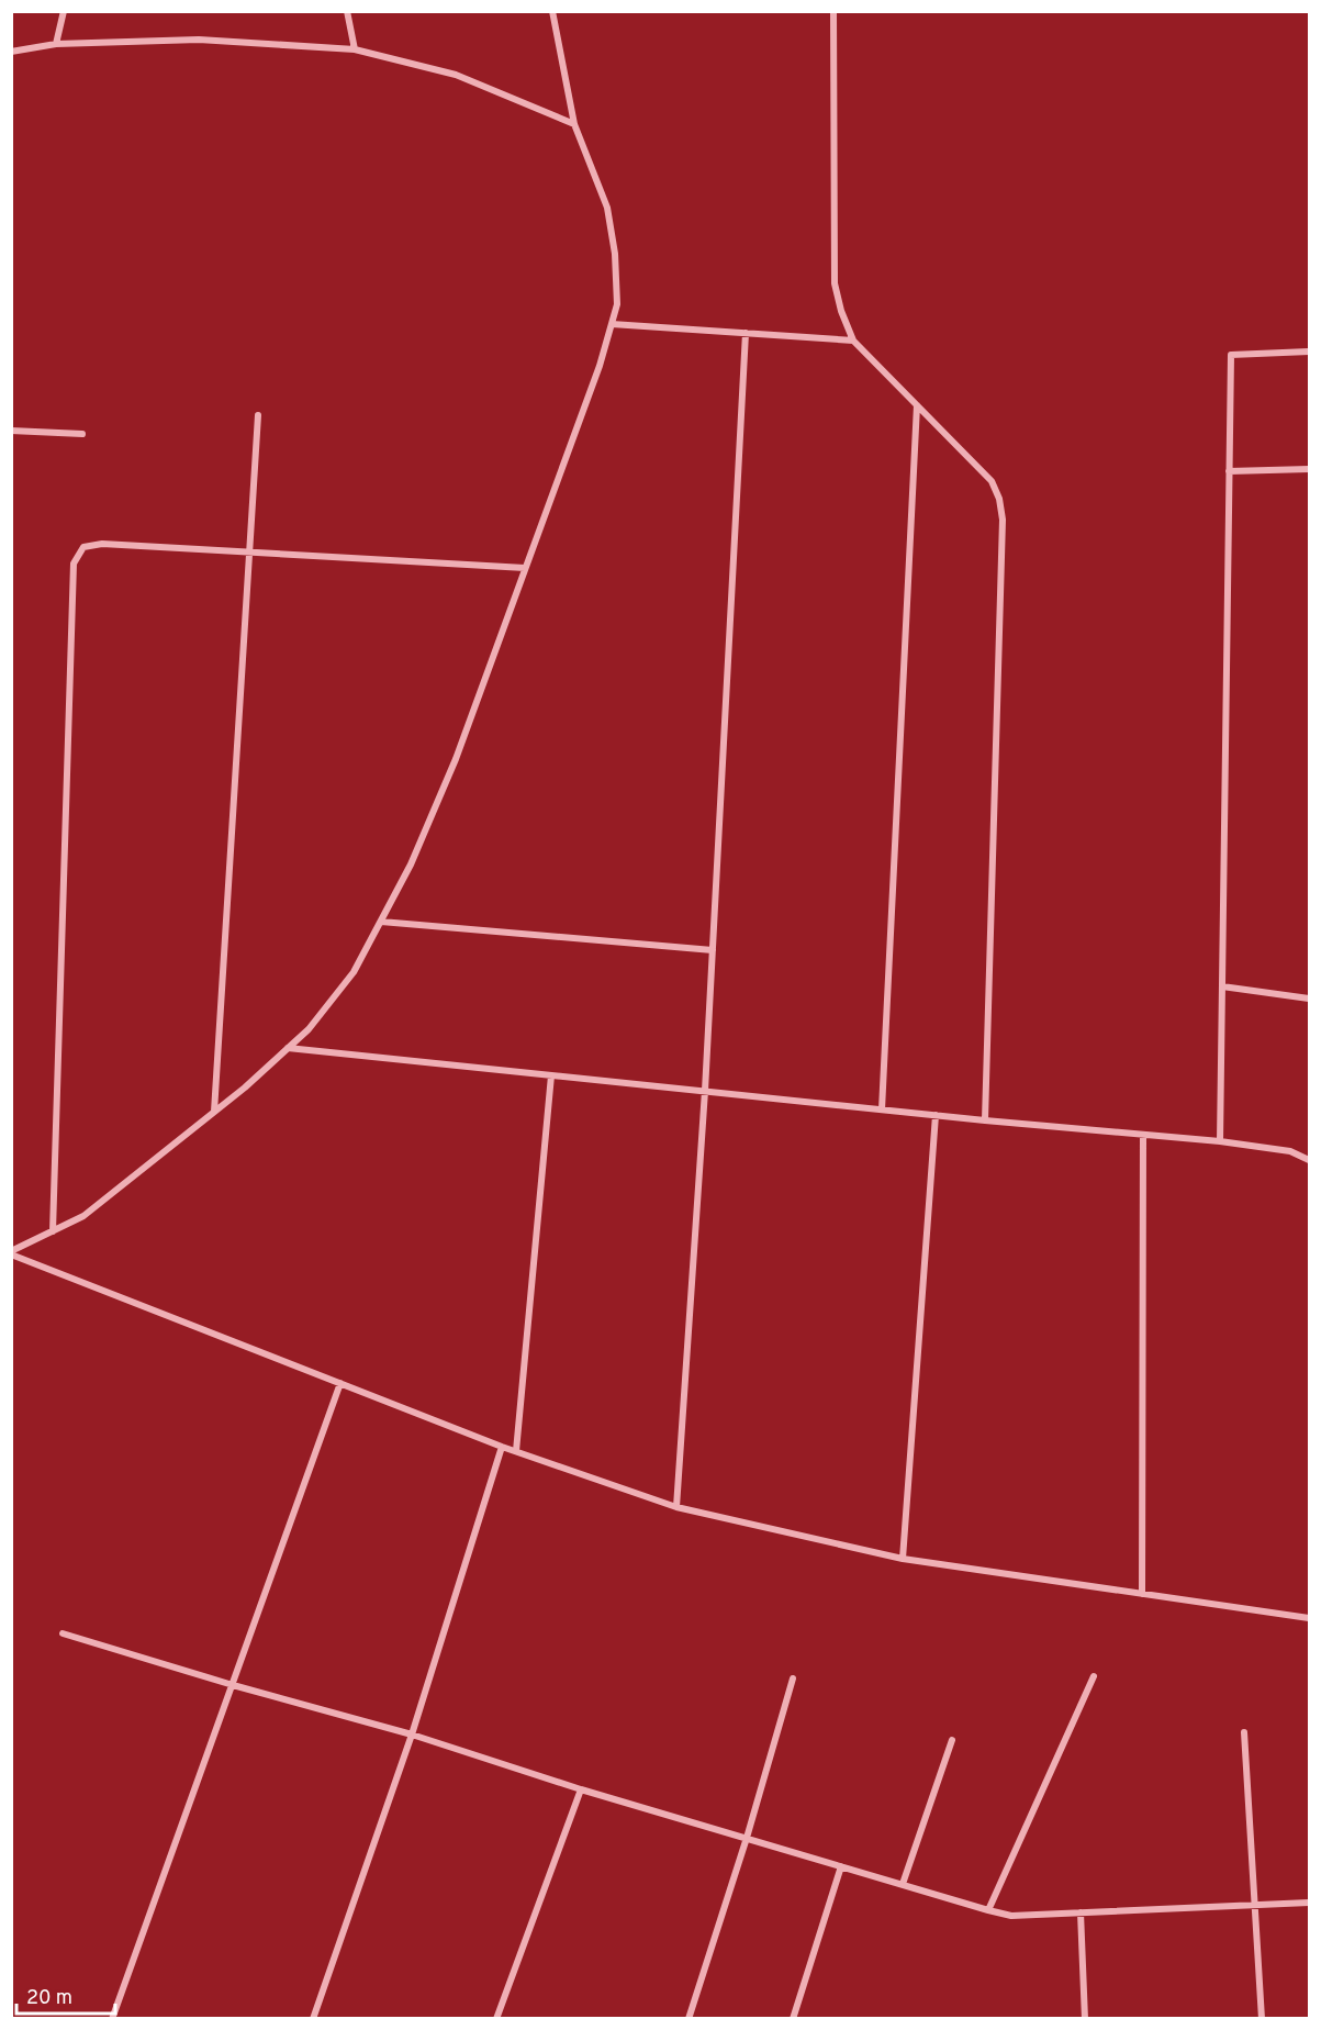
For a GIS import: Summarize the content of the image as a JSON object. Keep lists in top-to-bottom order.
{
  "scale_bar": "20 m"
}
